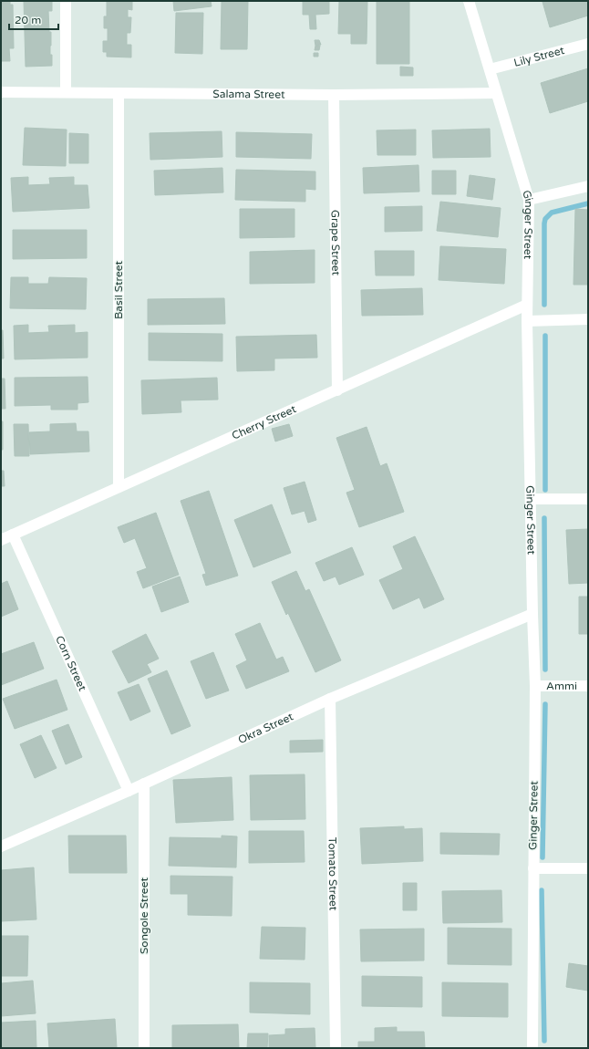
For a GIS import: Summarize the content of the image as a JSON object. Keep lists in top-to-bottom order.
{
  "streets": {
    "street": [
      "Lily Street",
      "Salama Street",
      "Ginger Street",
      "Grape Street",
      "Basil Street",
      "Cherry Street",
      "Corn Street",
      "Ammi",
      "Okra Street",
      "Tomato Street",
      "Songole Street"
    ]
  },
  "crossings": [
    ["Lily Street", "Ginger Street"],
    ["Salama Street", "Ginger Street"],
    ["Salama Street", "Grape Street"],
    ["Salama Street", "Basil Street"],
    ["Ginger Street", "Cherry Street"],
    ["Ginger Street", "Ammi"],
    ["Ginger Street", "Okra Street"],
    ["Grape Street", "Cherry Street"],
    ["Basil Street", "Cherry Street"],
    ["Cherry Street", "Corn Street"],
    ["Corn Street", "Okra Street"],
    ["Okra Street", "Tomato Street"],
    ["Okra Street", "Songole Street"]
  ],
  "scale_bar": "20 m"
}
